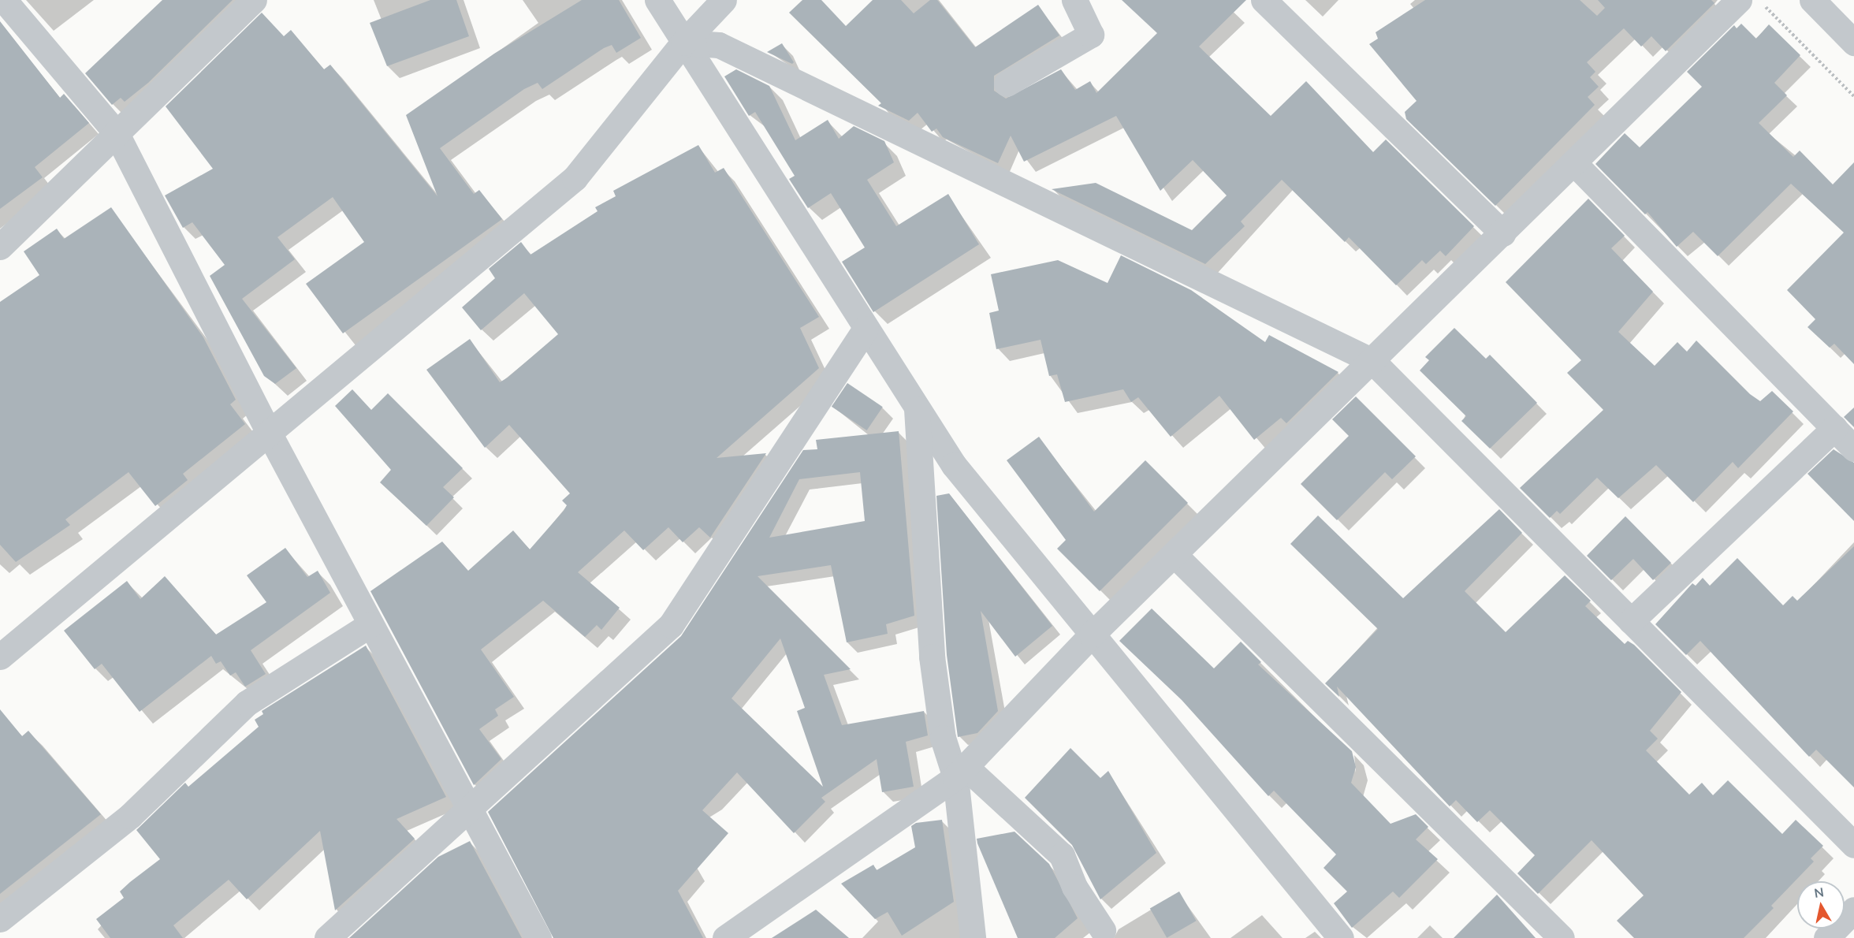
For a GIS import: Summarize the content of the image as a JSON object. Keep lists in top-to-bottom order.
{
  "north": "top"
}
